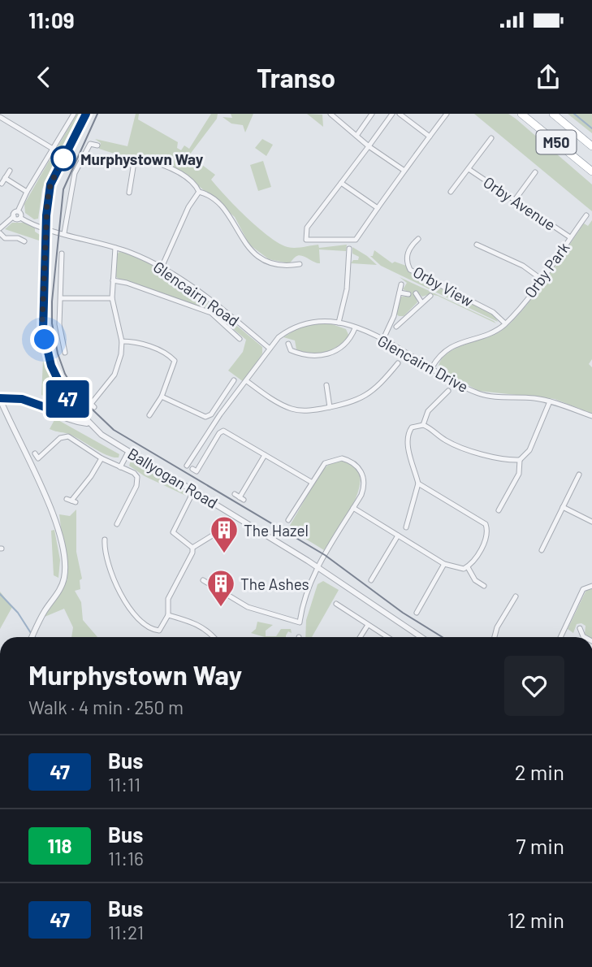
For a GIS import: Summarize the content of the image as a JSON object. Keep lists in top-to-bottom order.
{
  "streets": {
    "highway": ["M50"],
    "street": [
      "Orby Avenue",
      "Orby Park",
      "Orby View",
      "Glencairn Road",
      "Glencairn Drive",
      "Ballyogan Road"
    ]
  },
  "crossings": [
    ["Orby Avenue", "Orby Park"],
    ["Orby Park", "Orby View"],
    ["Glencairn Road", "Glencairn Drive"]
  ],
  "places": {
    "other": ["Murphystown Way"],
    "building": ["The Hazel", "The Ashes"]
  },
  "lines": ["bus line 47"],
  "page": {
    "status": "11:09",
    "header": "Transo",
    "on_map": "47",
    "heading": ["Murphystown Way", "Walk · 4 min · 250 m"],
    "list": [
      {
        "mark": "47",
        "name": "Bus",
        "note": "11:11",
        "value": "2 min"
      },
      {
        "mark": "118",
        "name": "Bus",
        "note": "11:16",
        "value": "7 min"
      },
      {
        "mark": "47",
        "name": "Bus",
        "note": "11:21",
        "value": "12 min"
      }
    ]
  }
}
